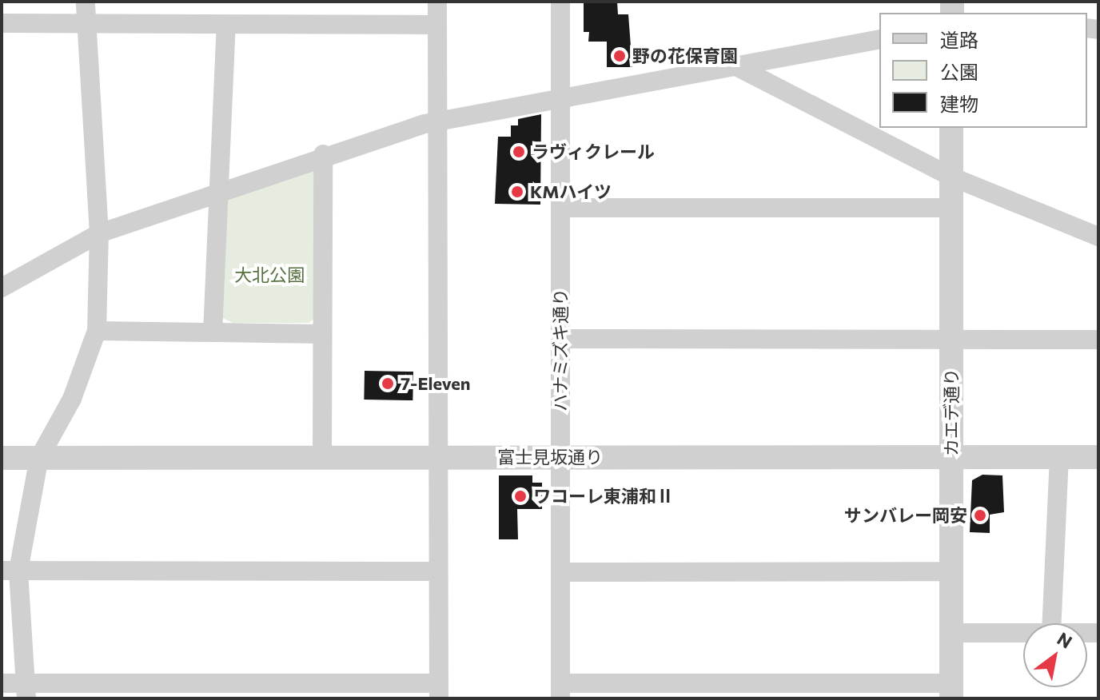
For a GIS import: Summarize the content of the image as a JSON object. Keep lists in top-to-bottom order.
{
  "streets": {
    "street": ["ハナミズキ通り", "カエデ通り", "富士見坂通り"]
  },
  "crossings": [
    ["ハナミズキ通り", "富士見坂通り"],
    ["カエデ通り", "富士見坂通り"]
  ],
  "parks": ["大北公園"],
  "places": [
    "野の花保育園",
    "ラヴィクレール",
    "KMハイツ",
    "7-Eleven",
    "ワコーレ東浦和Ⅱ",
    "サンバレー岡安"
  ],
  "legend": ["道路", "公園", "建物"],
  "north": "top right"
}
